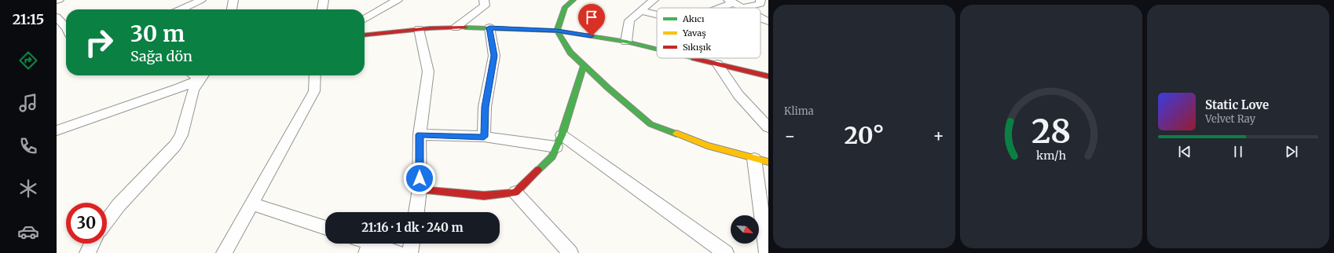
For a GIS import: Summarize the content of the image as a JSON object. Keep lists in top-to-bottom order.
{
  "legend": ["Akıcı", "Yavaş", "Sıkışık"],
  "north": "bottom right",
  "page": {
    "tabs": "21:15",
    "tile": "Klima",
    "turn": ["30 m", "Sağa dön"],
    "song": ["Static Love", "Velvet Ray"],
    "heat": ["−", "20°", "+"],
    "limit": "30",
    "trip": "21:16 · 1 dk · 240 m",
    "gauge": ["28", "km/h"]
  }
}
